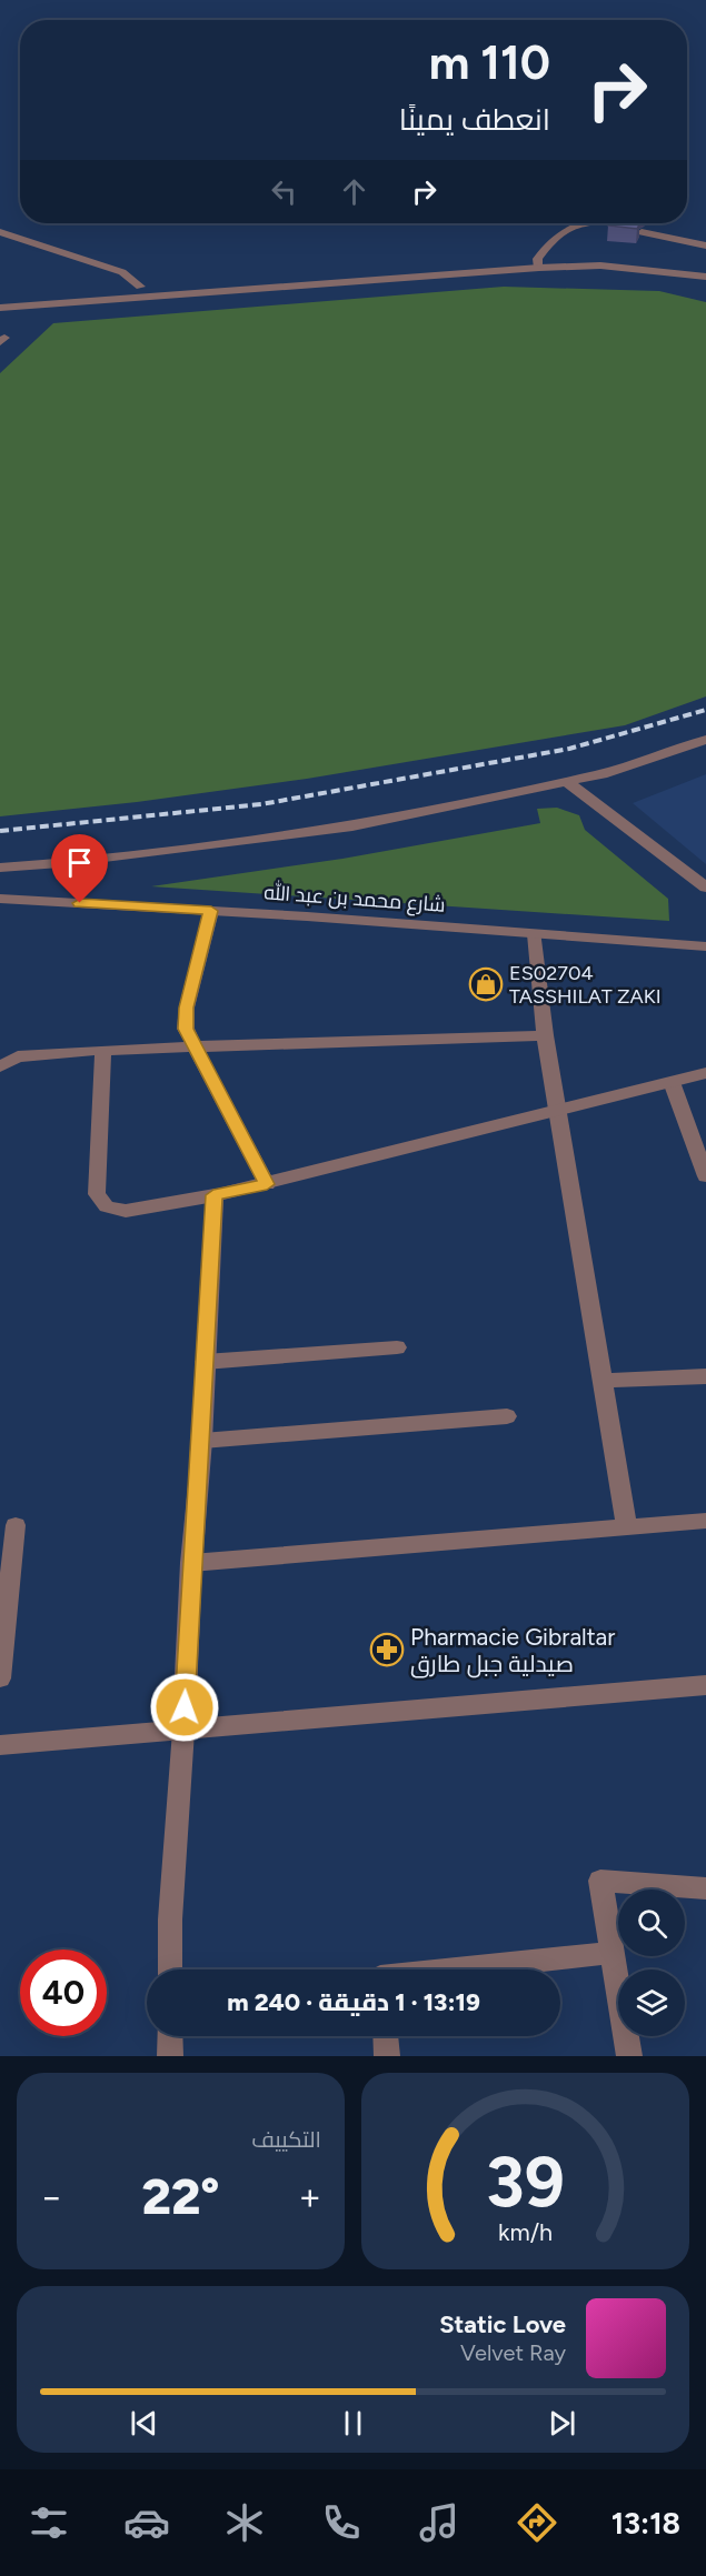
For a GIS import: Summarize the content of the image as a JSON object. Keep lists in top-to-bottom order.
{
  "streets": {
    "street": ["شارع محمد بن عبد الله"]
  },
  "places": {
    "shop": ["ES02704 TASSHILAT ZAKI"],
    "pharmacy": ["Pharmacie Gibraltar صيدلية جبل طارق"]
  },
  "page": {
    "turn": ["110 m", "انعطف يمينًا"],
    "limit": "40",
    "trip": "13:19 · 1 دقيقة · 240 m",
    "tile": "التكييف",
    "heat": ["−", "22°", "+"],
    "song": ["Static Love", "Velvet Ray"],
    "tabs": "13:18",
    "gauge": ["39", "km/h"]
  }
}
